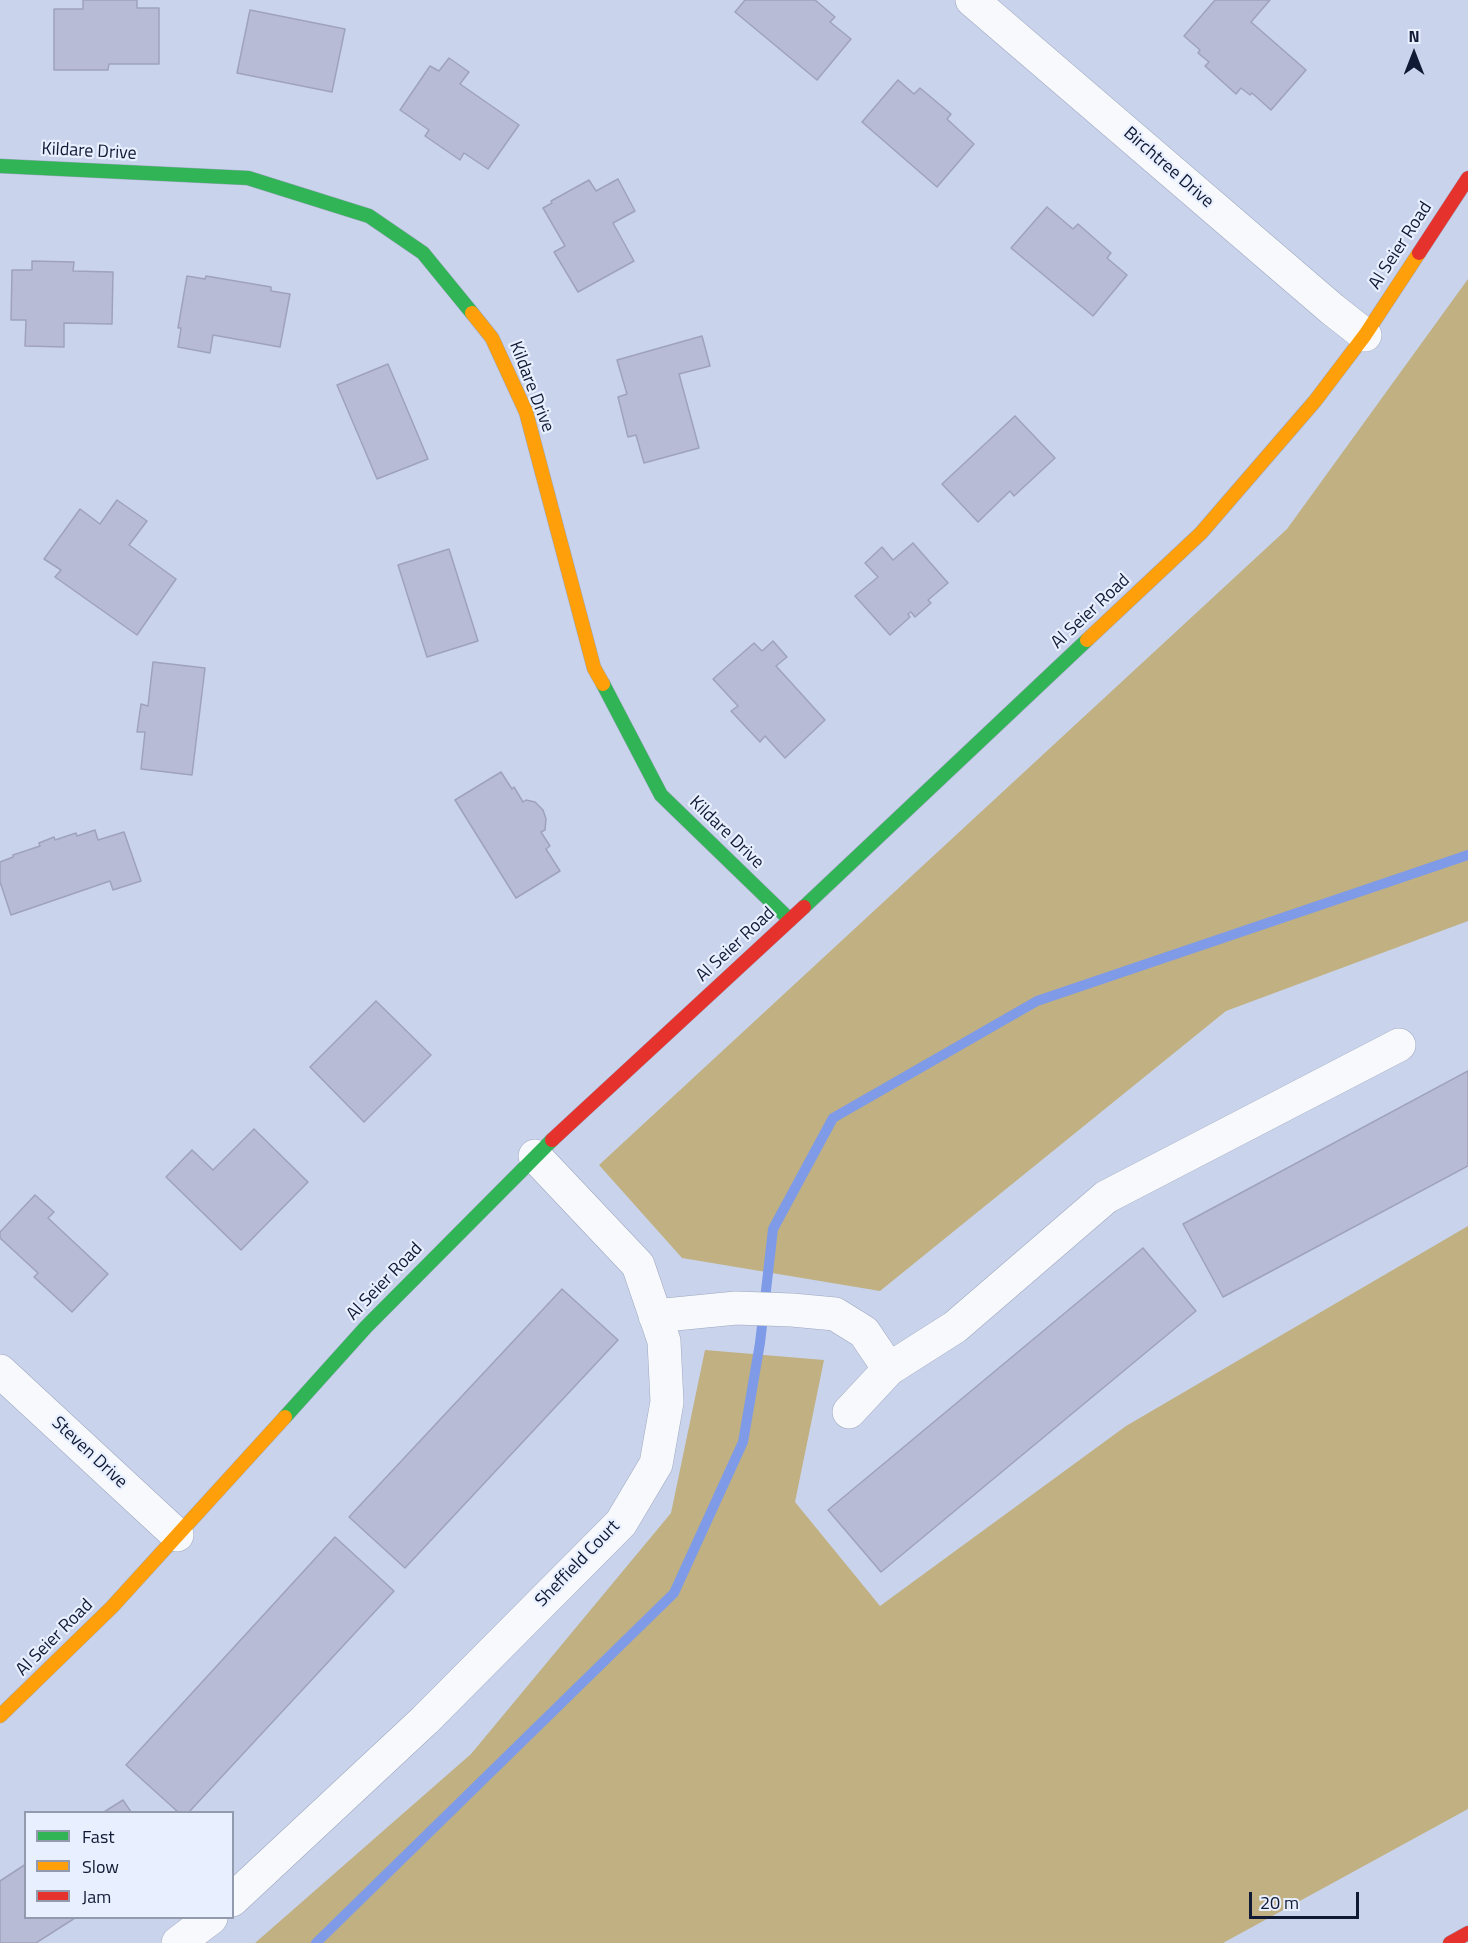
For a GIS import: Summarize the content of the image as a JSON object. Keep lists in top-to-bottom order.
{
  "streets": {
    "main road": ["Kildare Drive", "Al Seier Road"],
    "street": ["Birchtree Drive", "Steven Drive", "Sheffield Court"]
  },
  "crossings": [
    ["Kildare Drive", "Al Seier Road"],
    ["Birchtree Drive", "Al Seier Road"],
    ["Al Seier Road", "Steven Drive"],
    ["Al Seier Road", "Sheffield Court"]
  ],
  "legend": ["Fast", "Slow", "Jam"],
  "scale_bar": "20 m",
  "north": "top"
}
